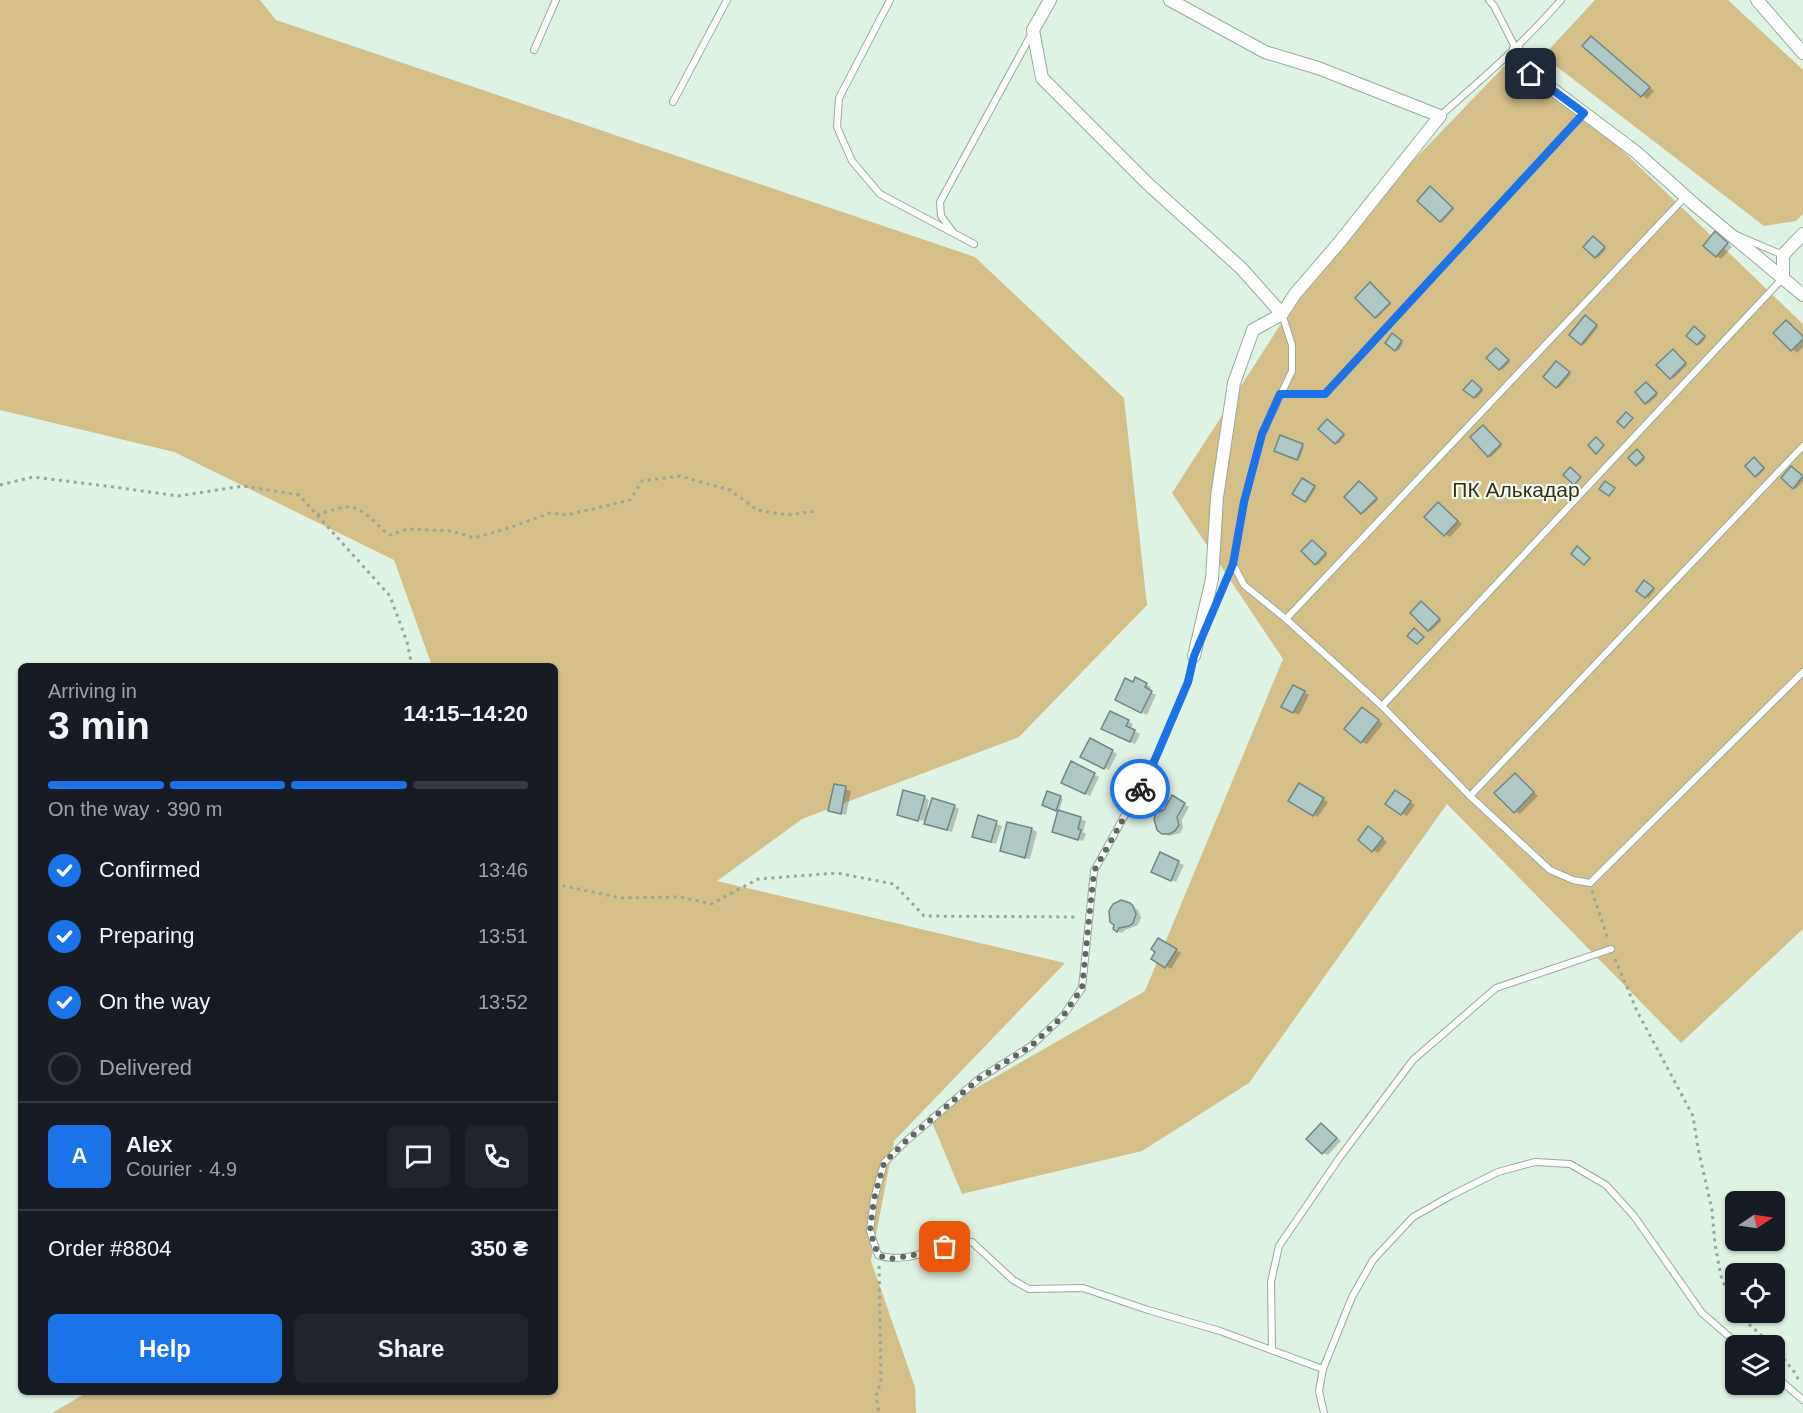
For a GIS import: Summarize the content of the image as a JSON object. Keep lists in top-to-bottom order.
{
  "parks": ["ПК Алькадар"],
  "north": "right",
  "page": {
    "heading": ["3 min", "Arriving in", "14:15–14:20"],
    "panel": [
      "Alex",
      "Courier · 4.9",
      "Order #8804",
      "350 ₴"
    ],
    "bar": "On the way · 390 m",
    "list": [
      ["Confirmed", "13:46"],
      ["Preparing", "13:51"],
      ["On the way", "13:52"],
      "Delivered"
    ],
    "round": "A",
    "buttons": ["Help", "Share"]
  }
}
